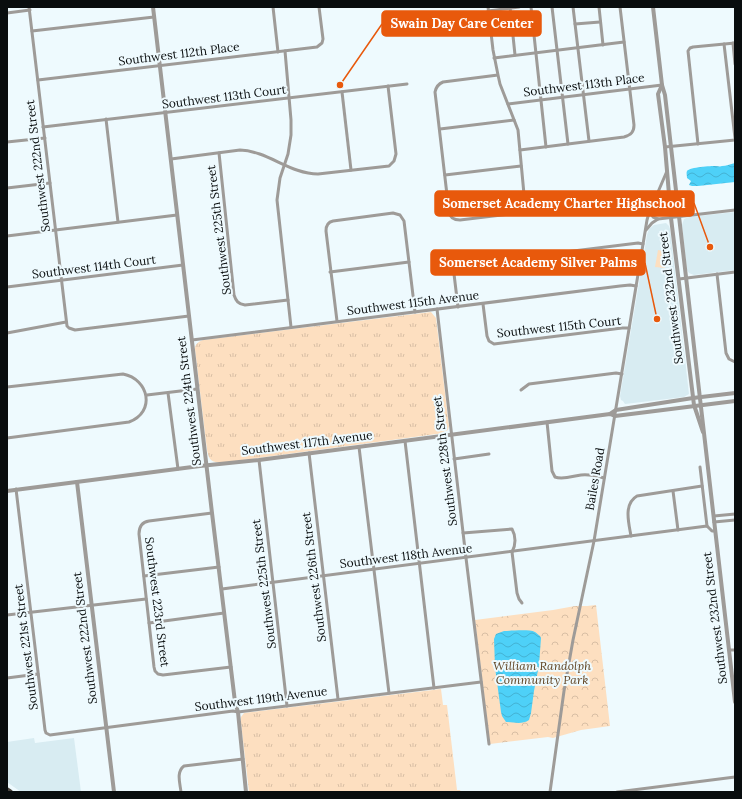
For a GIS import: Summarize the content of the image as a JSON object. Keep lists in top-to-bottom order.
{
  "streets": {
    "street": [
      "Southwest 112th Place",
      "Southwest 113th Place",
      "Southwest 113th Court",
      "Southwest 222nd Street",
      "Southwest 225th Street",
      "Southwest 114th Court",
      "Southwest 232nd Street",
      "Southwest 115th Avenue",
      "Southwest 115th Court",
      "Southwest 224th Street",
      "Southwest 117th Avenue",
      "Southwest 228th Street",
      "Bailes Road",
      "Southwest 118th Avenue",
      "Southwest 226th Street",
      "Southwest 223rd Street",
      "Southwest 221st Street",
      "Southwest 119th Avenue"
    ]
  },
  "crossings": [
    ["Southwest 112th Place", "Southwest 222nd Street"],
    ["Southwest 112th Place", "Southwest 224th Street"],
    ["Southwest 113th Place", "Southwest 232nd Street"],
    ["Southwest 113th Court", "Southwest 222nd Street"],
    ["Southwest 113th Court", "Southwest 224th Street"],
    ["Southwest 222nd Street", "Southwest 114th Court"],
    ["Southwest 222nd Street", "Southwest 117th Avenue"],
    ["Southwest 222nd Street", "Southwest 119th Avenue"],
    ["Southwest 225th Street", "Southwest 117th Avenue"],
    ["Southwest 225th Street", "Southwest 118th Avenue"],
    ["Southwest 225th Street", "Southwest 119th Avenue"],
    ["Southwest 114th Court", "Southwest 224th Street"],
    ["Southwest 232nd Street", "Southwest 117th Avenue"],
    ["Southwest 115th Avenue", "Southwest 115th Court"],
    ["Southwest 115th Avenue", "Southwest 224th Street"],
    ["Southwest 115th Avenue", "Southwest 228th Street"],
    ["Southwest 224th Street", "Southwest 117th Avenue"],
    ["Southwest 224th Street", "Southwest 118th Avenue"],
    ["Southwest 224th Street", "Southwest 223rd Street"],
    ["Southwest 224th Street", "Southwest 119th Avenue"],
    ["Southwest 117th Avenue", "Southwest 228th Street"],
    ["Southwest 117th Avenue", "Bailes Road"],
    ["Southwest 117th Avenue", "Southwest 226th Street"],
    ["Southwest 117th Avenue", "Southwest 221st Street"],
    ["Southwest 228th Street", "Southwest 118th Avenue"],
    ["Southwest 228th Street", "Southwest 119th Avenue"],
    ["Bailes Road", "Southwest 118th Avenue"],
    ["Southwest 118th Avenue", "Southwest 226th Street"],
    ["Southwest 226th Street", "Southwest 119th Avenue"],
    ["Southwest 221st Street", "Southwest 119th Avenue"]
  ],
  "parks": ["William Randolph Community Park"],
  "places": ["Swain Day Care Center", "Somerset Academy Charter Highschool", "Somerset Academy Silver Palms"]
}
